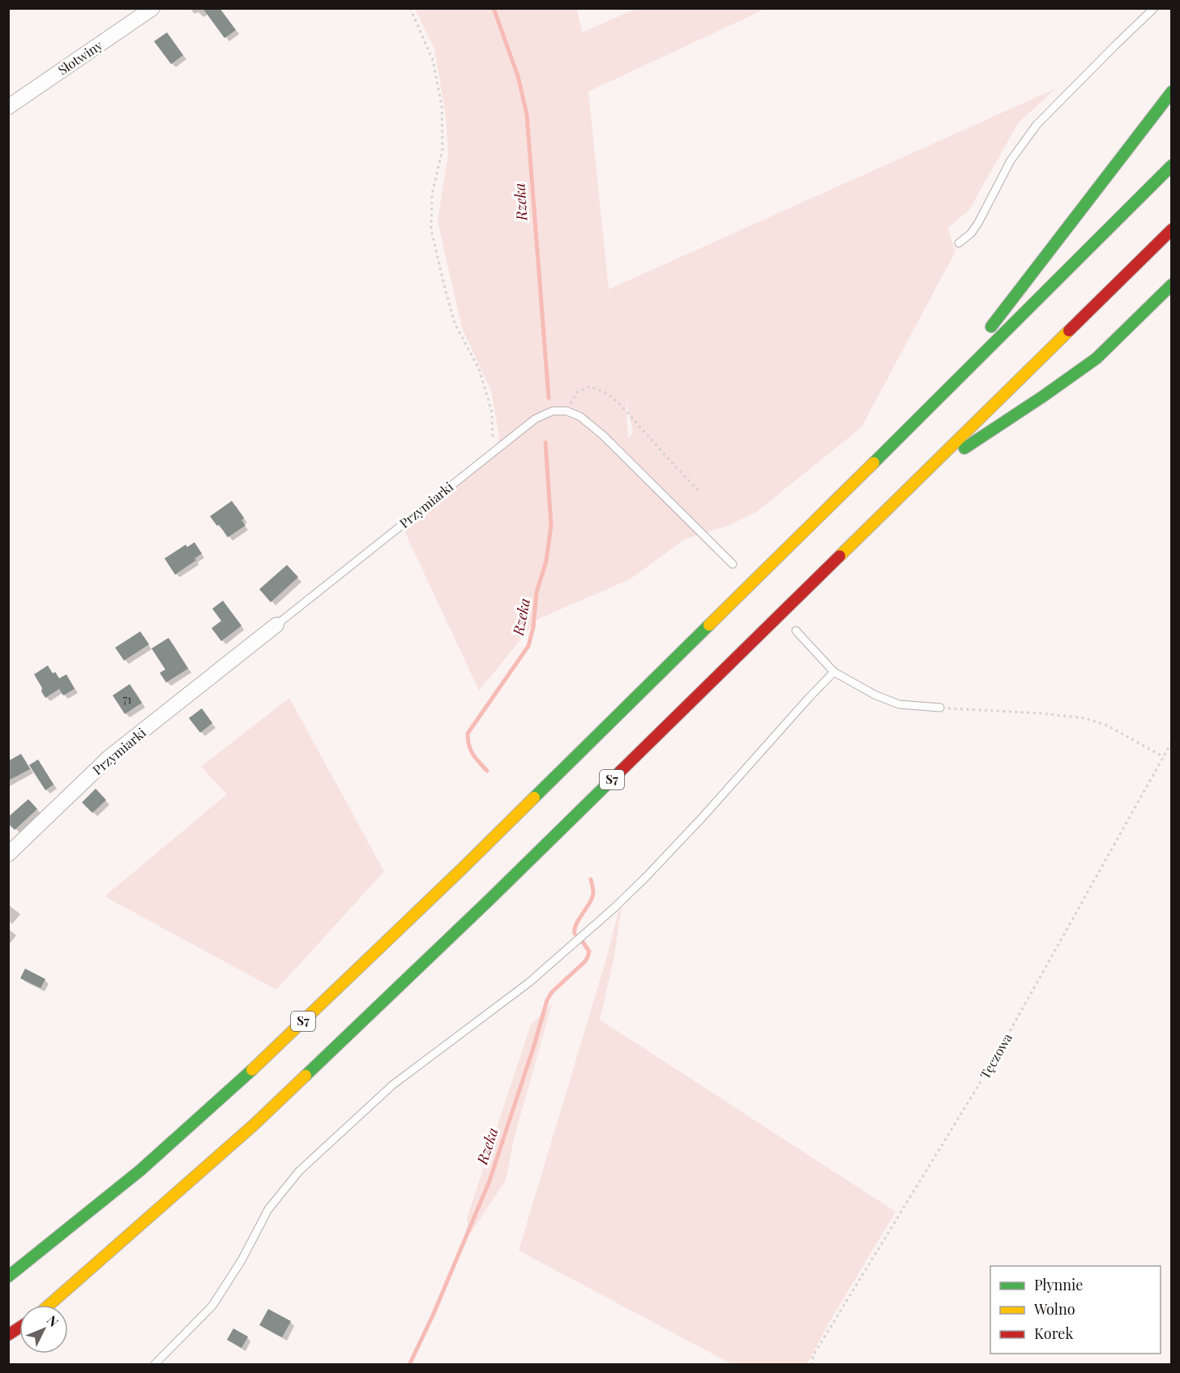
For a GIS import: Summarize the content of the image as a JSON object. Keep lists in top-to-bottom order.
{
  "streets": {
    "highway": ["S7"],
    "street": ["Słotwiny", "Przymiarki"],
    "path": ["Tęczowa"]
  },
  "water": ["Rzeka"],
  "house_numbers": ["71"],
  "legend": ["Płynnie", "Wolno", "Korek"],
  "north": "top right"
}
